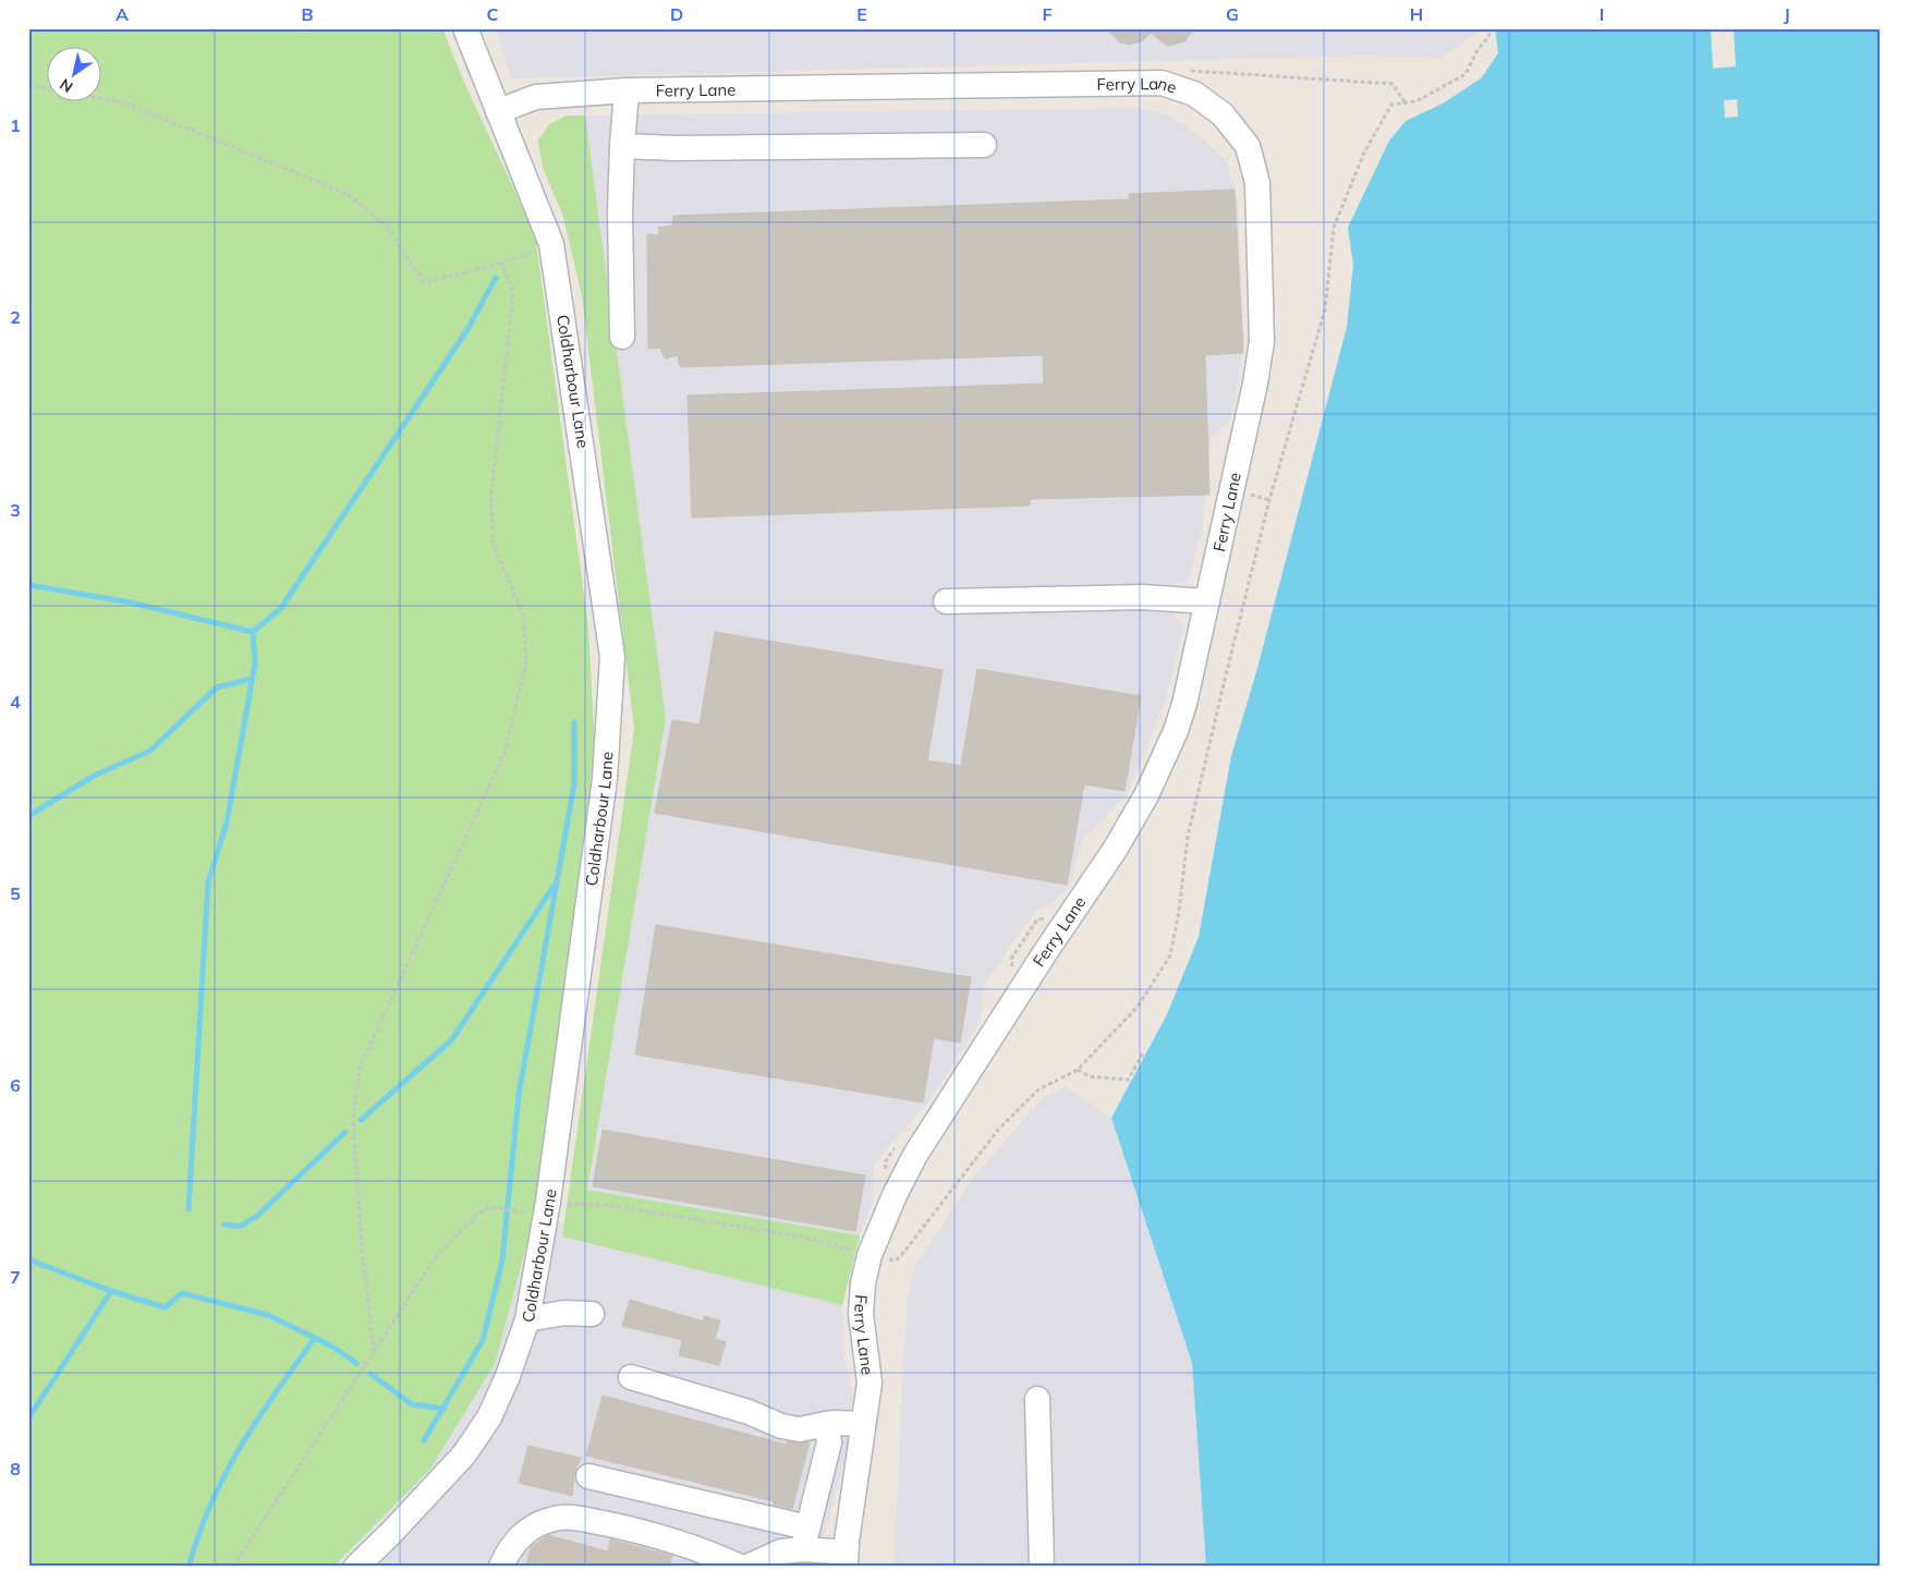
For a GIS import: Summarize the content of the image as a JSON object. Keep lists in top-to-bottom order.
{
  "streets": {
    "street": ["Ferry Lane", "Coldharbour Lane"]
  },
  "crossings": [
    ["Ferry Lane", "Coldharbour Lane"]
  ],
  "north": "bottom left",
  "grid": {
    "columns": [
      "A",
      "B",
      "C",
      "D",
      "E",
      "F",
      "G",
      "H",
      "I",
      "J"
    ],
    "rows": [
      "1",
      "2",
      "3",
      "4",
      "5",
      "6",
      "7",
      "8"
    ]
  }
}
